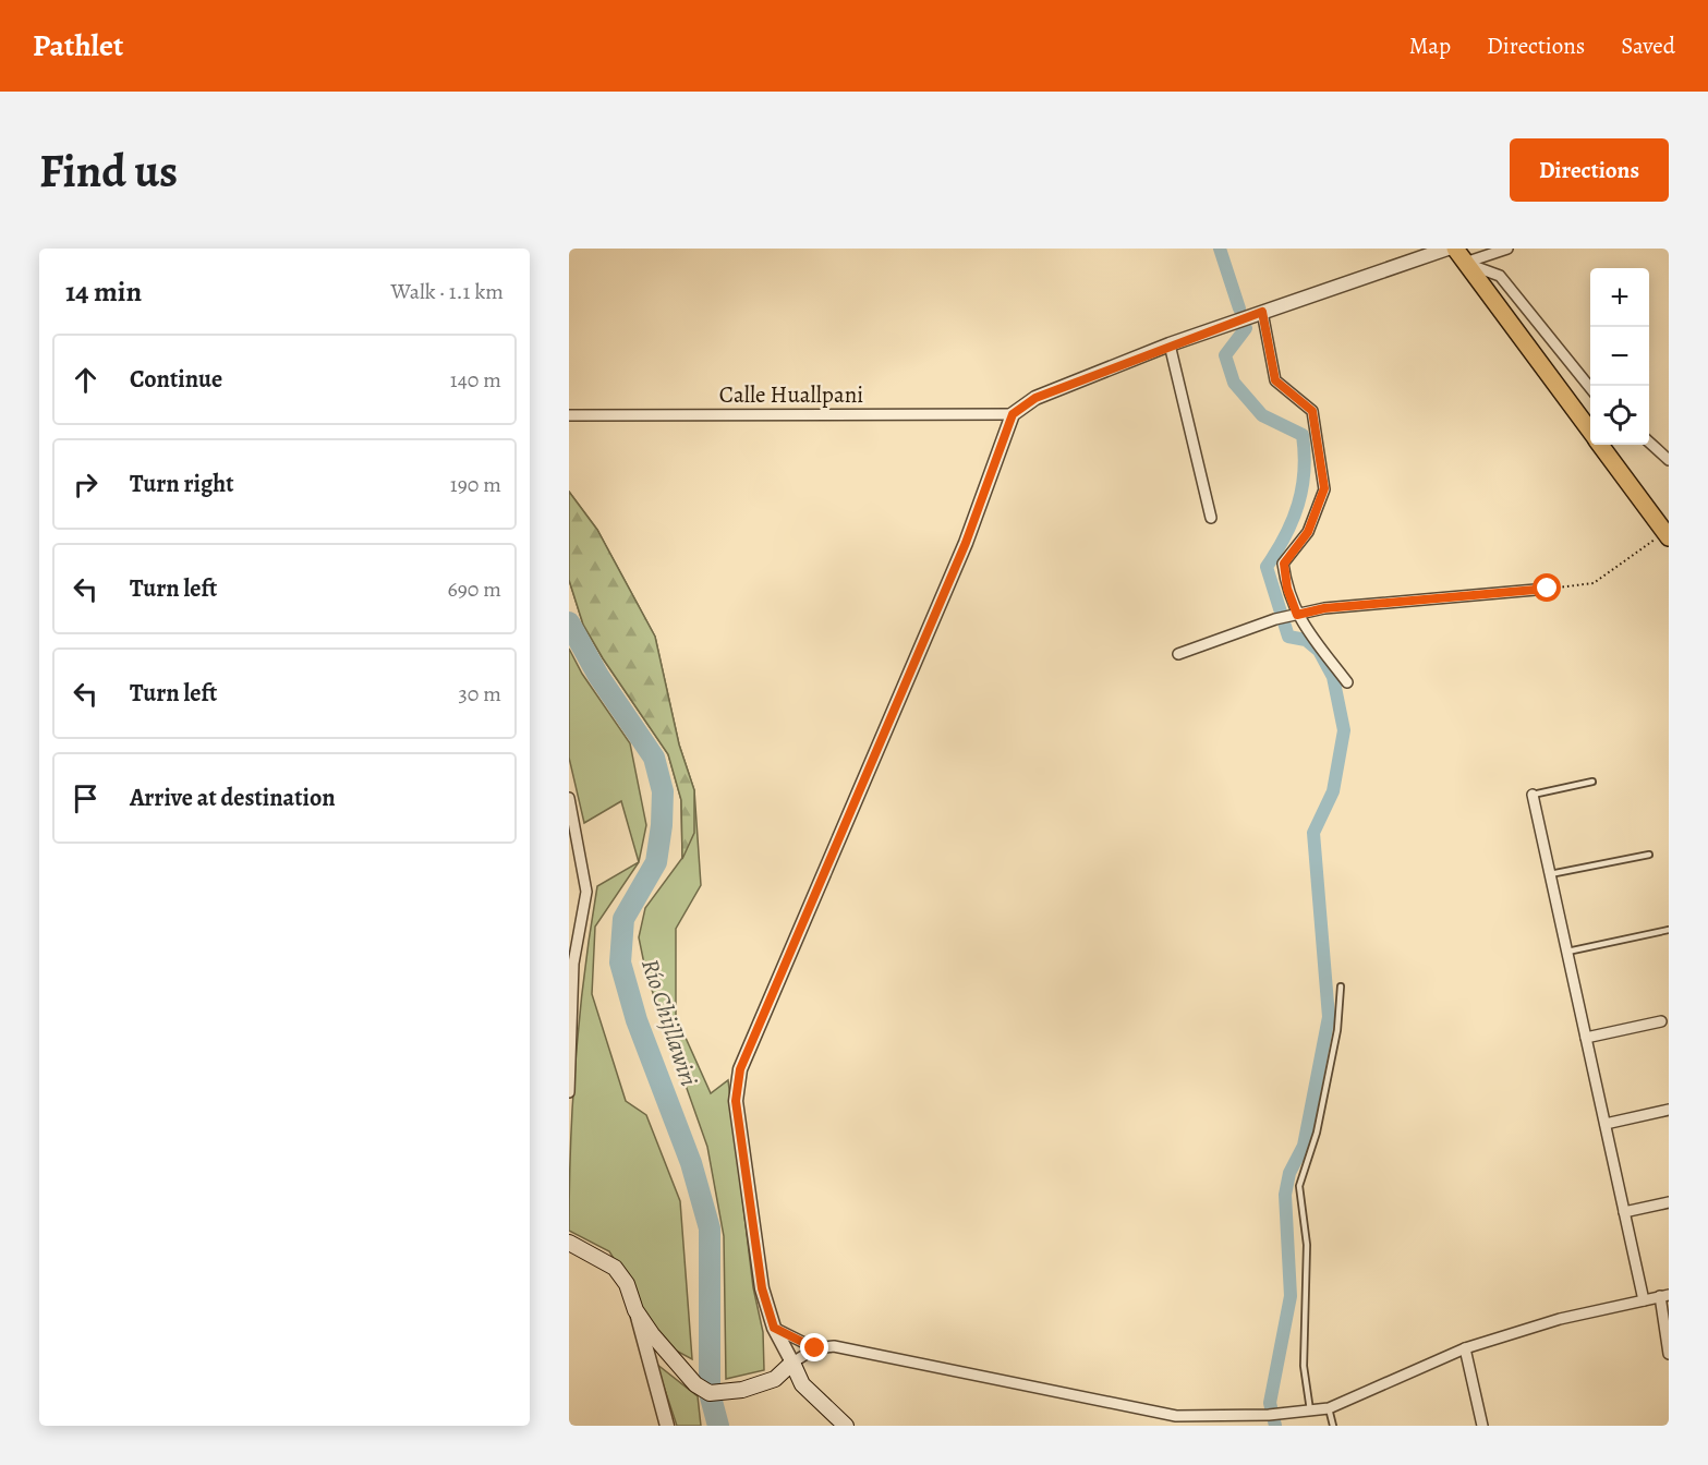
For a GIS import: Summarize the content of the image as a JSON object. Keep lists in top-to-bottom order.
{
  "streets": {
    "street": ["Calle Huallpani"]
  },
  "water": ["Río Chijllawiri"],
  "page": {
    "header": "Pathlet",
    "nav": ["Map", "Directions", "Saved"],
    "buttons": "Directions",
    "title": "Find us",
    "heading": ["14 min", "Walk · 1.1 km"],
    "map_buttons": ["+", "−"],
    "list": [
      ["Continue", "140 m"],
      ["Turn right", "190 m"],
      ["Turn left", "690 m"],
      ["Turn left", "30 m"],
      "Arrive at destination"
    ]
  }
}
